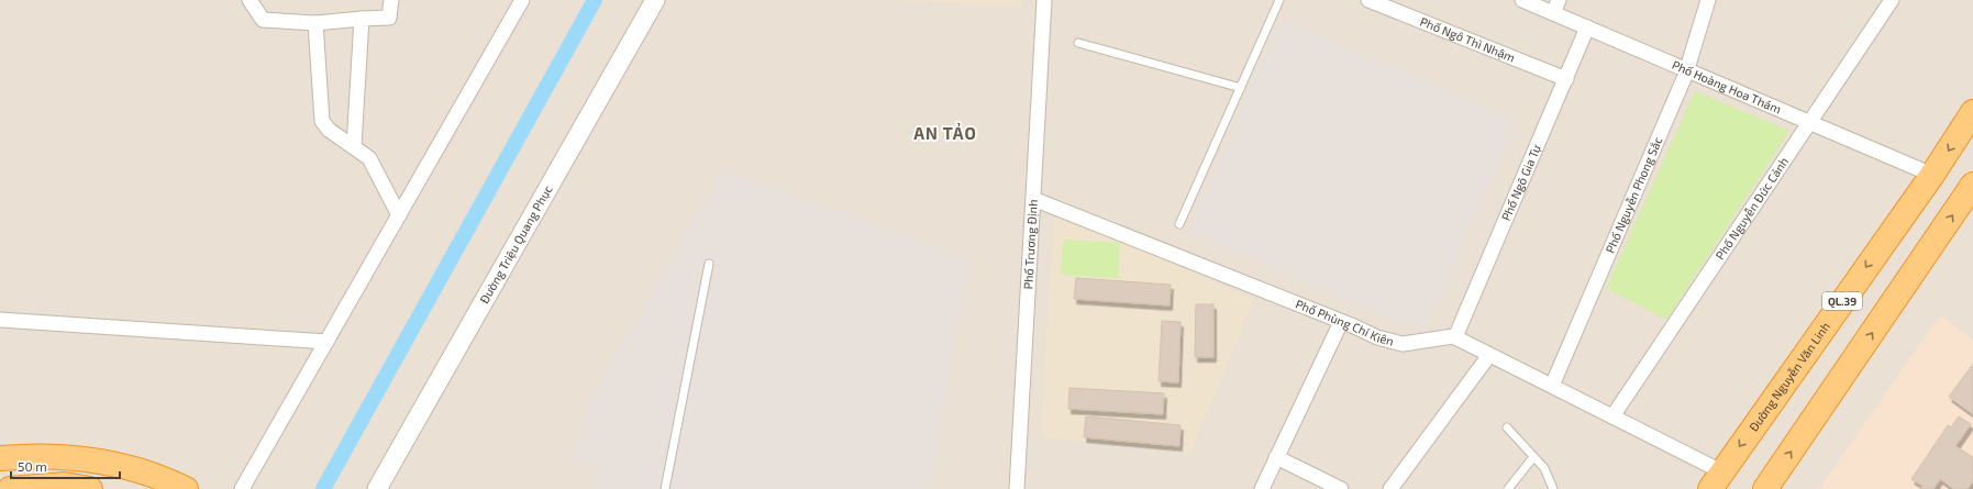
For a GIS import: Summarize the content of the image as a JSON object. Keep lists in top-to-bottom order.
{
  "streets": {
    "highway": ["QL.39", "Đường Nguyễn Văn Linh"],
    "street": [
      "Phố Ngô Thì Nhậm",
      "Phố Hoàng Hoa Thám",
      "Phố Ngô Gia Tự",
      "Phố Nguyễn Phong Sắc",
      "Phố Nguyễn Đức Cảnh",
      "Đường Triệu Quang Phục",
      "Phố Trương Định",
      "Phố Phùng Chí Kiên"
    ]
  },
  "crossings": [
    ["Phố Ngô Thì Nhậm", "Phố Ngô Gia Tự"],
    ["Phố Hoàng Hoa Thám", "Phố Ngô Gia Tự"],
    ["Phố Hoàng Hoa Thám", "Phố Nguyễn Phong Sắc"],
    ["Phố Hoàng Hoa Thám", "Phố Nguyễn Đức Cảnh"],
    ["Phố Hoàng Hoa Thám", "Đường Nguyễn Văn Linh"],
    ["Phố Ngô Gia Tự", "Phố Phùng Chí Kiên"],
    ["Phố Nguyễn Phong Sắc", "Phố Phùng Chí Kiên"],
    ["Phố Nguyễn Đức Cảnh", "Phố Phùng Chí Kiên"],
    ["Phố Trương Định", "Phố Phùng Chí Kiên"],
    ["Phố Phùng Chí Kiên", "Đường Nguyễn Văn Linh"]
  ],
  "districts": ["AN TẢO"],
  "scale_bar": "50 m"
}
